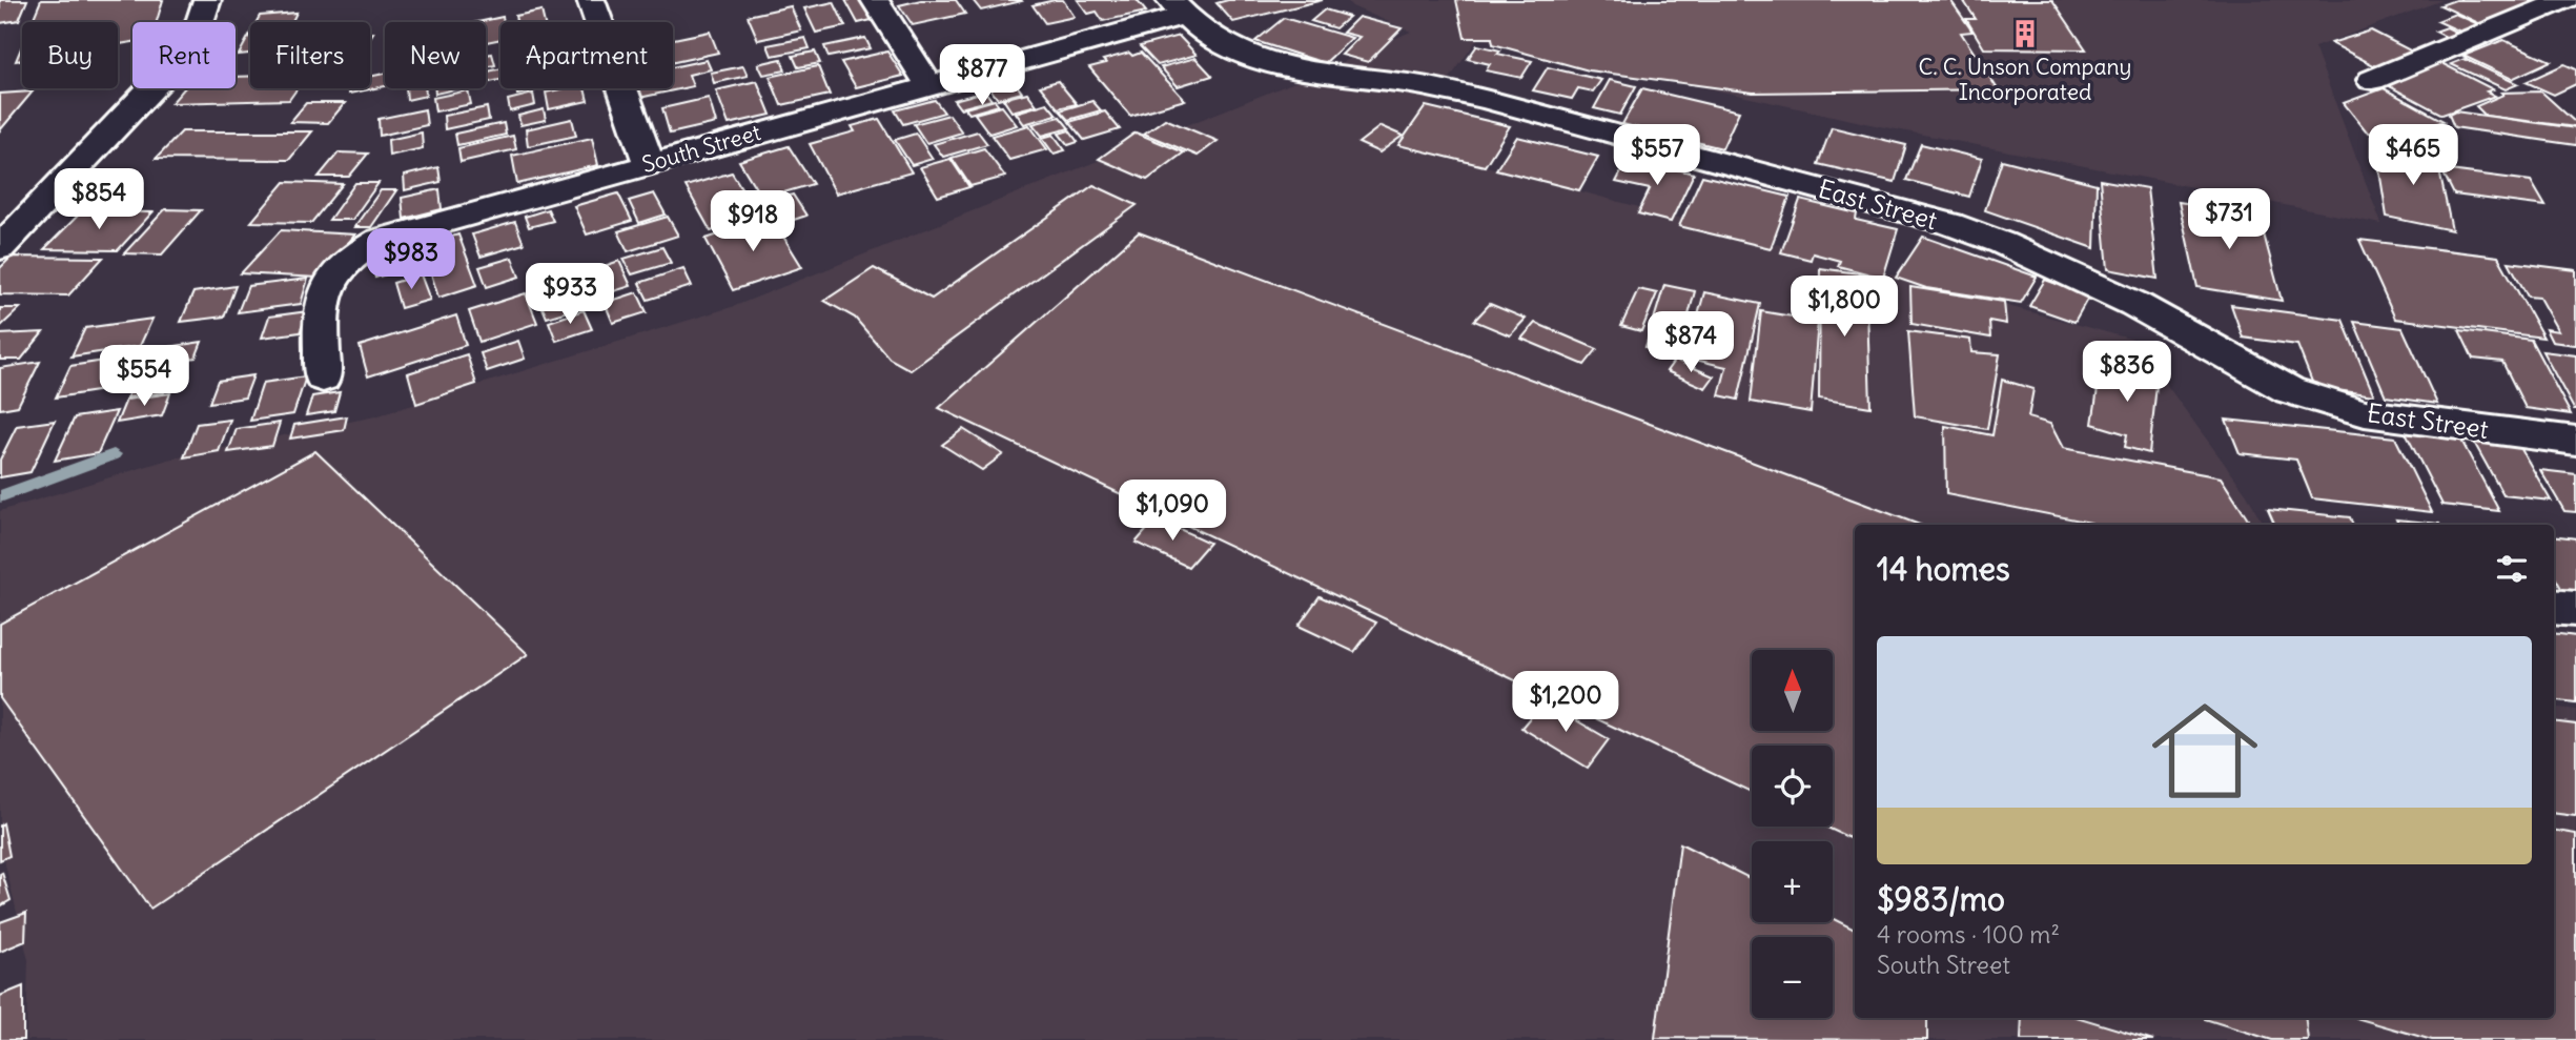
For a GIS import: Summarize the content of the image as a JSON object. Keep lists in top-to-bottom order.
{
  "streets": {
    "street": ["South Street", "East Street"]
  },
  "crossings": [
    ["South Street", "East Street"]
  ],
  "places": {
    "building": ["C. C. Unson Company Incorporated"]
  },
  "north": "top",
  "page": {
    "chip": [
      "Buy",
      "Rent",
      "Filters",
      "New",
      "Apartment"
    ],
    "price": [
      "$877",
      "$557",
      "$465",
      "$854",
      "$731",
      "$918",
      "$983",
      "$933",
      "$1,800",
      "$874",
      "$836",
      "$554",
      "$1,090",
      "$1,200"
    ],
    "heading": "14 homes",
    "list": [
      {
        "name": "$983/mo",
        "note": "4 rooms · 100 m² · South Street"
      }
    ],
    "map_buttons": ["+", "−"]
  }
}
